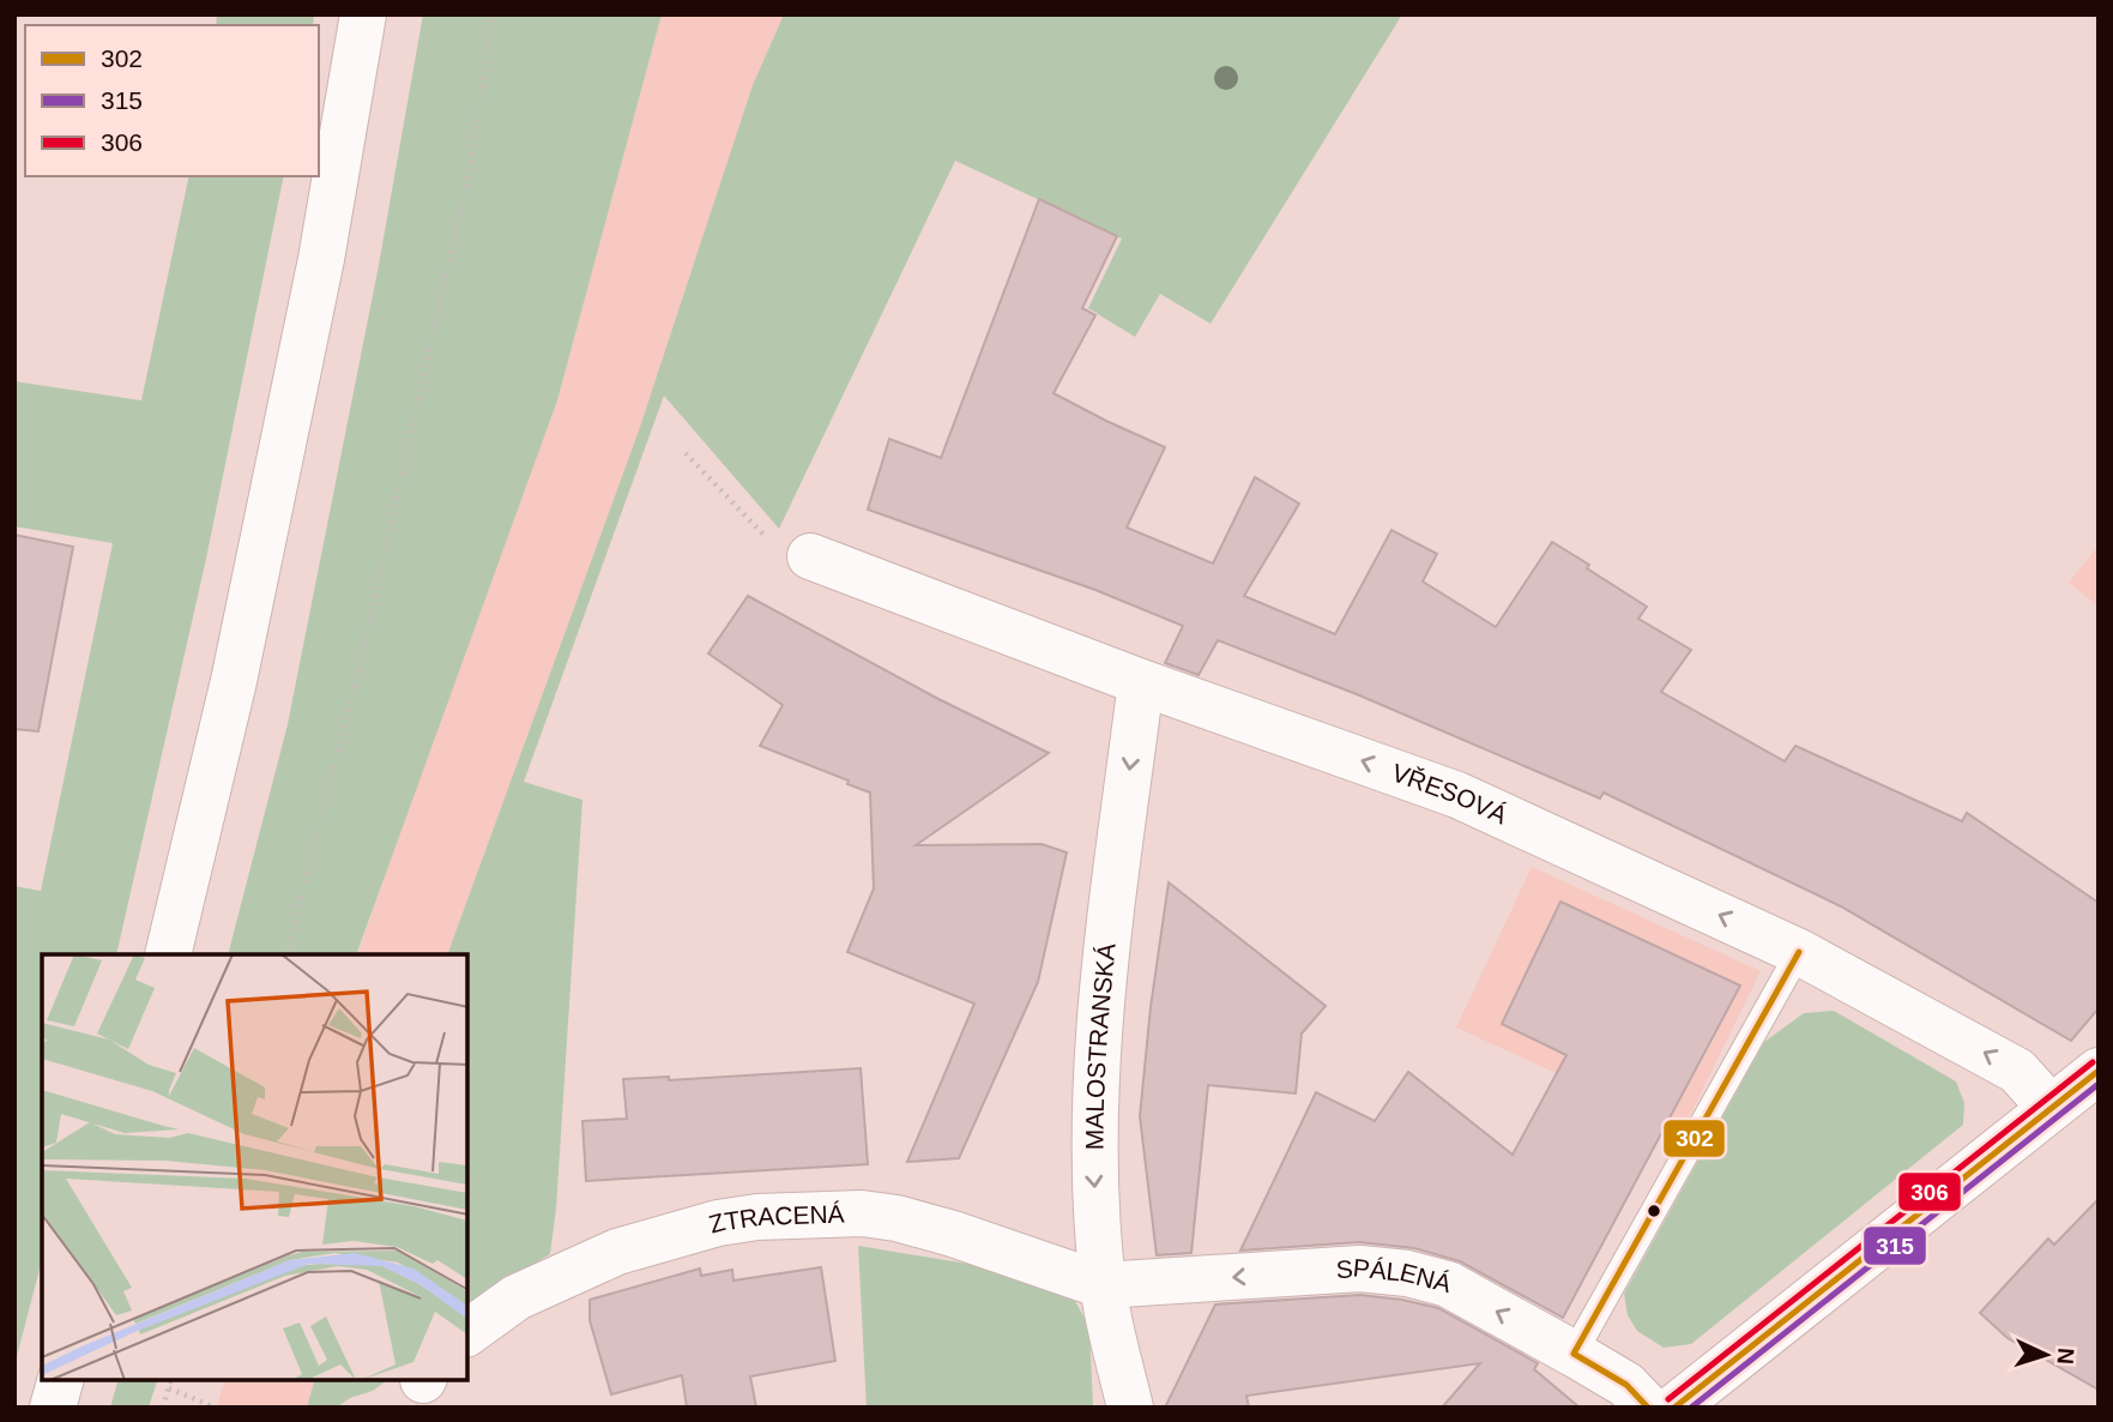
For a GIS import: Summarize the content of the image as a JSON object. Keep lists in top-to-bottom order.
{
  "streets": {
    "street": [
      "VŘESOVÁ",
      "MALOSTRANSKÁ",
      "ZTRACENÁ",
      "SPÁLENÁ"
    ]
  },
  "crossings": [
    ["VŘESOVÁ", "MALOSTRANSKÁ"],
    ["MALOSTRANSKÁ", "ZTRACENÁ"],
    ["MALOSTRANSKÁ", "SPÁLENÁ"],
    ["ZTRACENÁ", "SPÁLENÁ"]
  ],
  "one_way": ["VŘESOVÁ", "MALOSTRANSKÁ", "SPÁLENÁ"],
  "lines": ["transit line 302", "transit line 306", "transit line 315"],
  "legend": ["302", "315", "306"],
  "north": "right"
}
